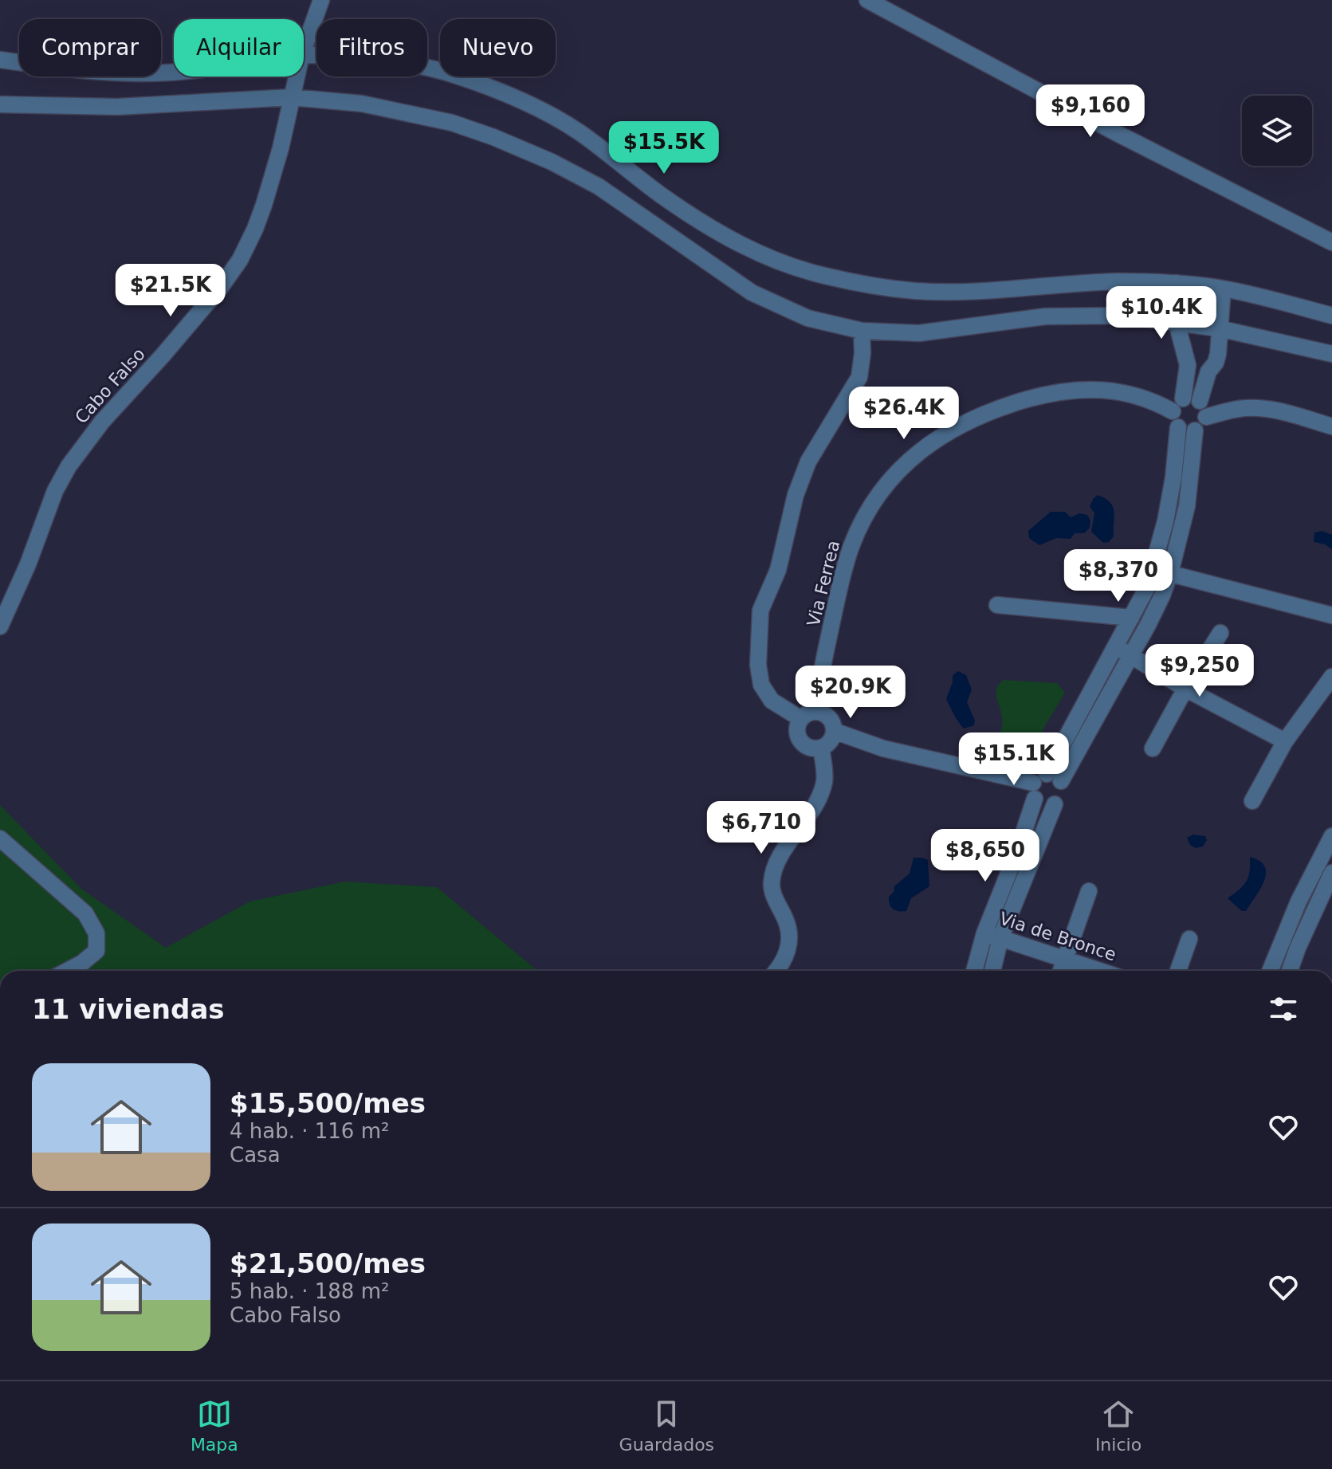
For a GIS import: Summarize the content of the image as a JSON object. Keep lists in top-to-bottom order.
{
  "streets": {
    "street": ["Cabo Falso", "Via Ferrea", "Via de Bronce"]
  },
  "page": {
    "chip": [
      "Comprar",
      "Alquilar",
      "Filtros",
      "Nuevo"
    ],
    "price": [
      "$9,160",
      "$15.5K",
      "$21.5K",
      "$10.4K",
      "$26.4K",
      "$8,370",
      "$9,250",
      "$20.9K",
      "$15.1K",
      "$6,710",
      "$8,650"
    ],
    "heading": "11 viviendas",
    "list": [
      {
        "name": "$15,500/mes",
        "note": "4 hab. · 116 m² · Casa"
      },
      {
        "name": "$21,500/mes",
        "note": "5 hab. · 188 m² · Cabo Falso"
      }
    ],
    "tabs": ["Mapa", "Guardados", "Inicio"]
  }
}
